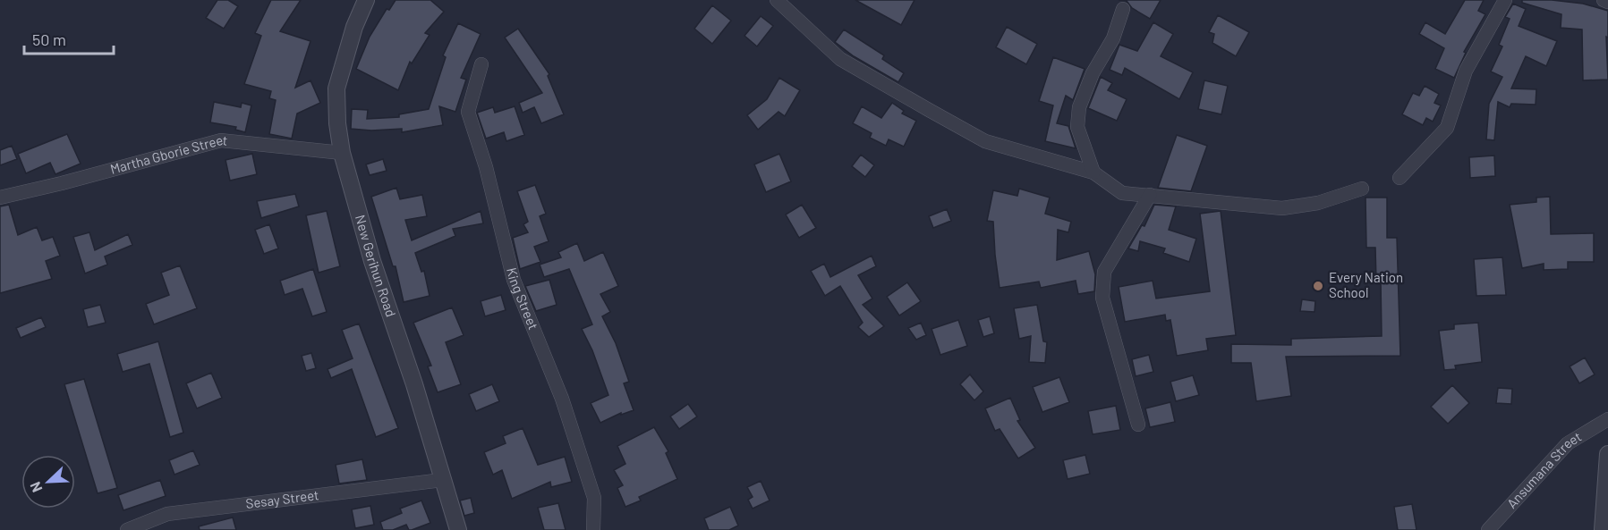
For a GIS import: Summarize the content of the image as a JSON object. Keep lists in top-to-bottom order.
{
  "streets": {
    "street": [
      "Martha Gborie Street",
      "New Gerihun Road",
      "King Street",
      "Ansumana Street",
      "Sesay Street"
    ]
  },
  "crossings": [
    ["Martha Gborie Street", "New Gerihun Road"],
    ["New Gerihun Road", "Sesay Street"]
  ],
  "places": ["Every Nation School"],
  "scale_bar": "50 m",
  "north": "bottom left"
}
